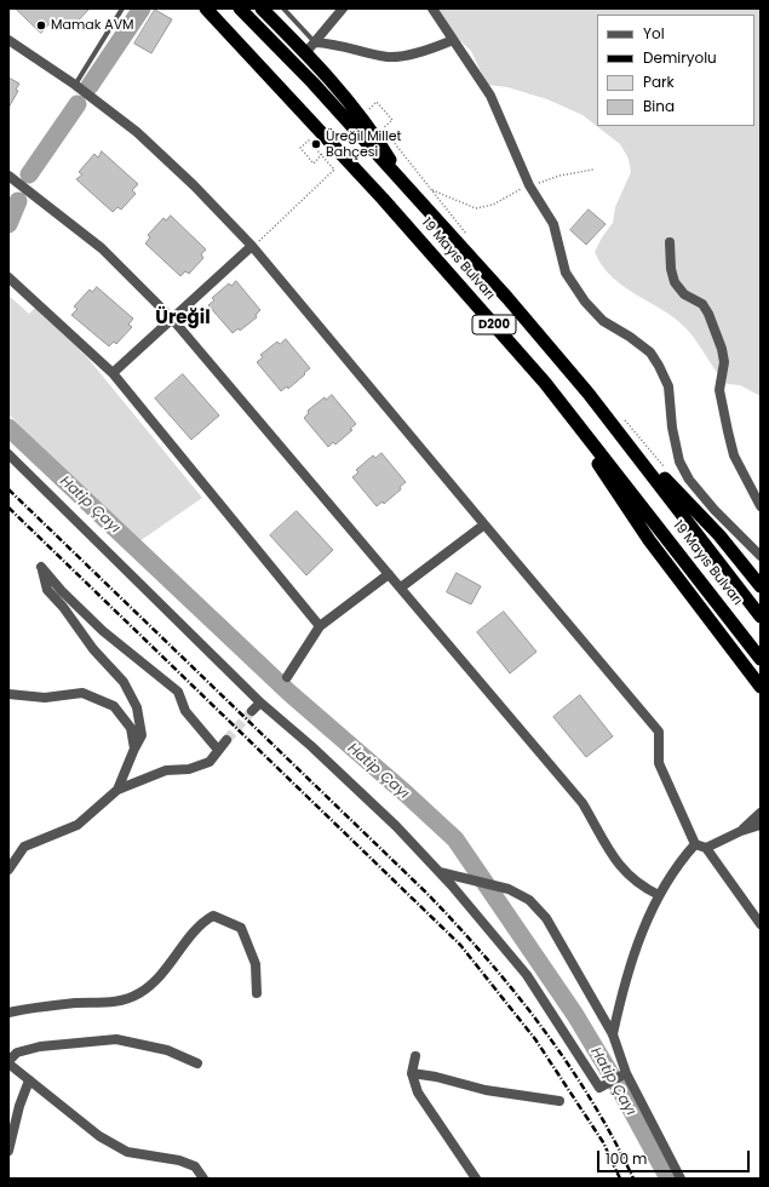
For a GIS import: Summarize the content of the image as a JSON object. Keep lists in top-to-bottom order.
{
  "streets": {
    "highway": ["19 Mayıs Bulvarı", "D200"]
  },
  "districts": ["Üreğil"],
  "water": ["Hatip Çayı"],
  "places": ["Mamak AVM", "Üreğil Millet Bahçesi"],
  "legend": [
    "Yol",
    "Demiryolu",
    "Park",
    "Bina"
  ],
  "scale_bar": "100 m"
}
